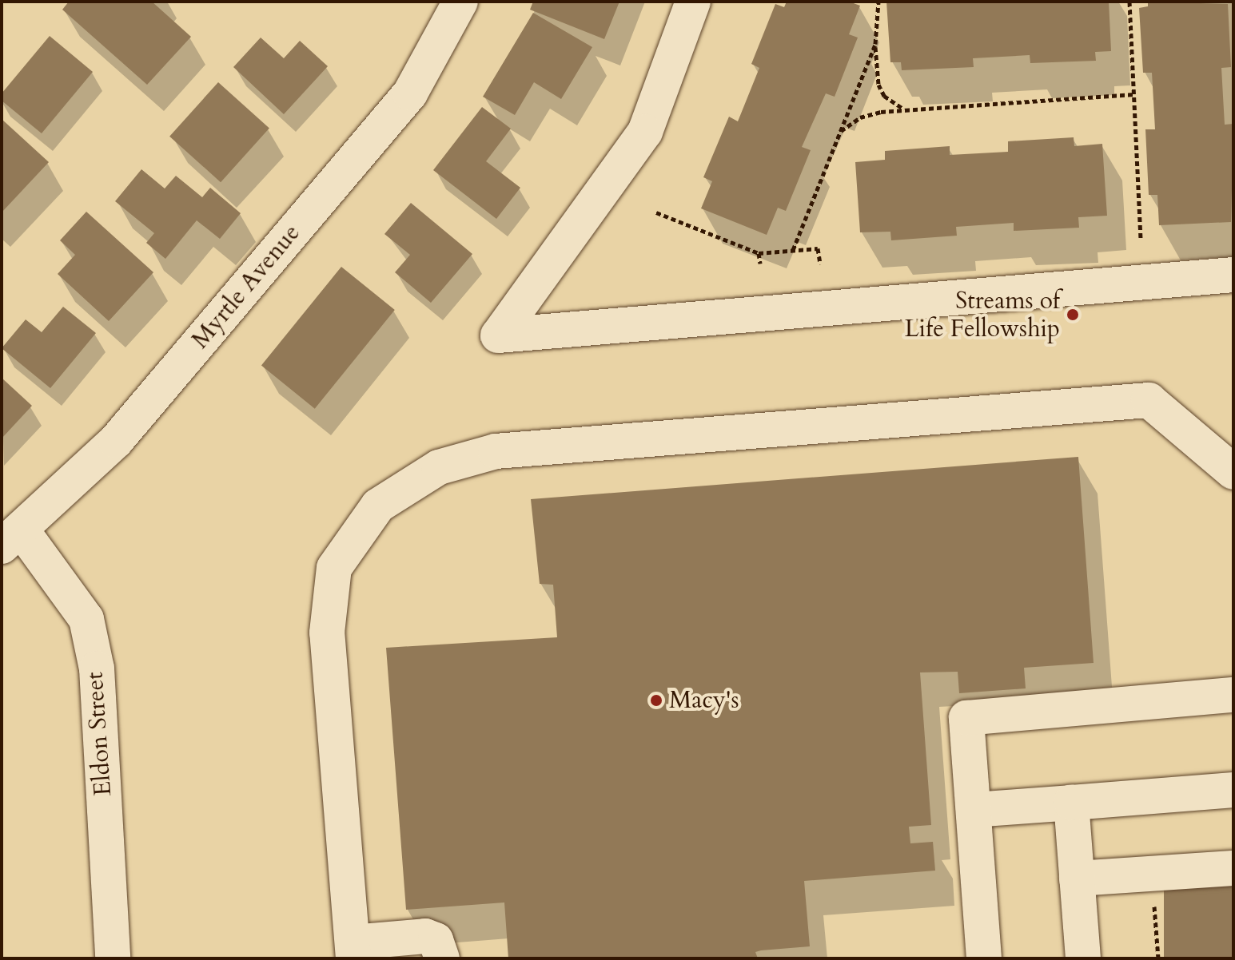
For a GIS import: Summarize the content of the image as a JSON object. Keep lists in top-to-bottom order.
{
  "streets": {
    "street": ["Myrtle Avenue", "Eldon Street"]
  },
  "crossings": [
    ["Myrtle Avenue", "Eldon Street"]
  ],
  "places": ["Streams of Life Fellowship", "Macy's"]
}
